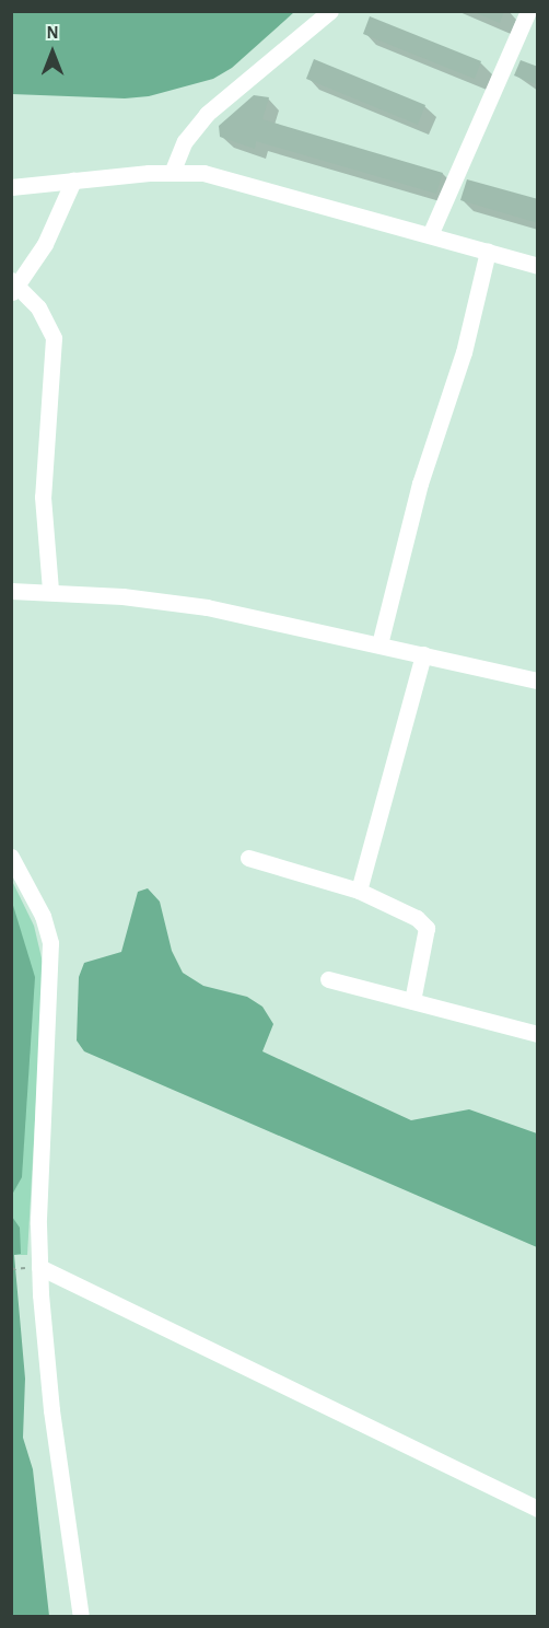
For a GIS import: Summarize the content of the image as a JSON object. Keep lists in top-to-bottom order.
{
  "north": "top"
}
